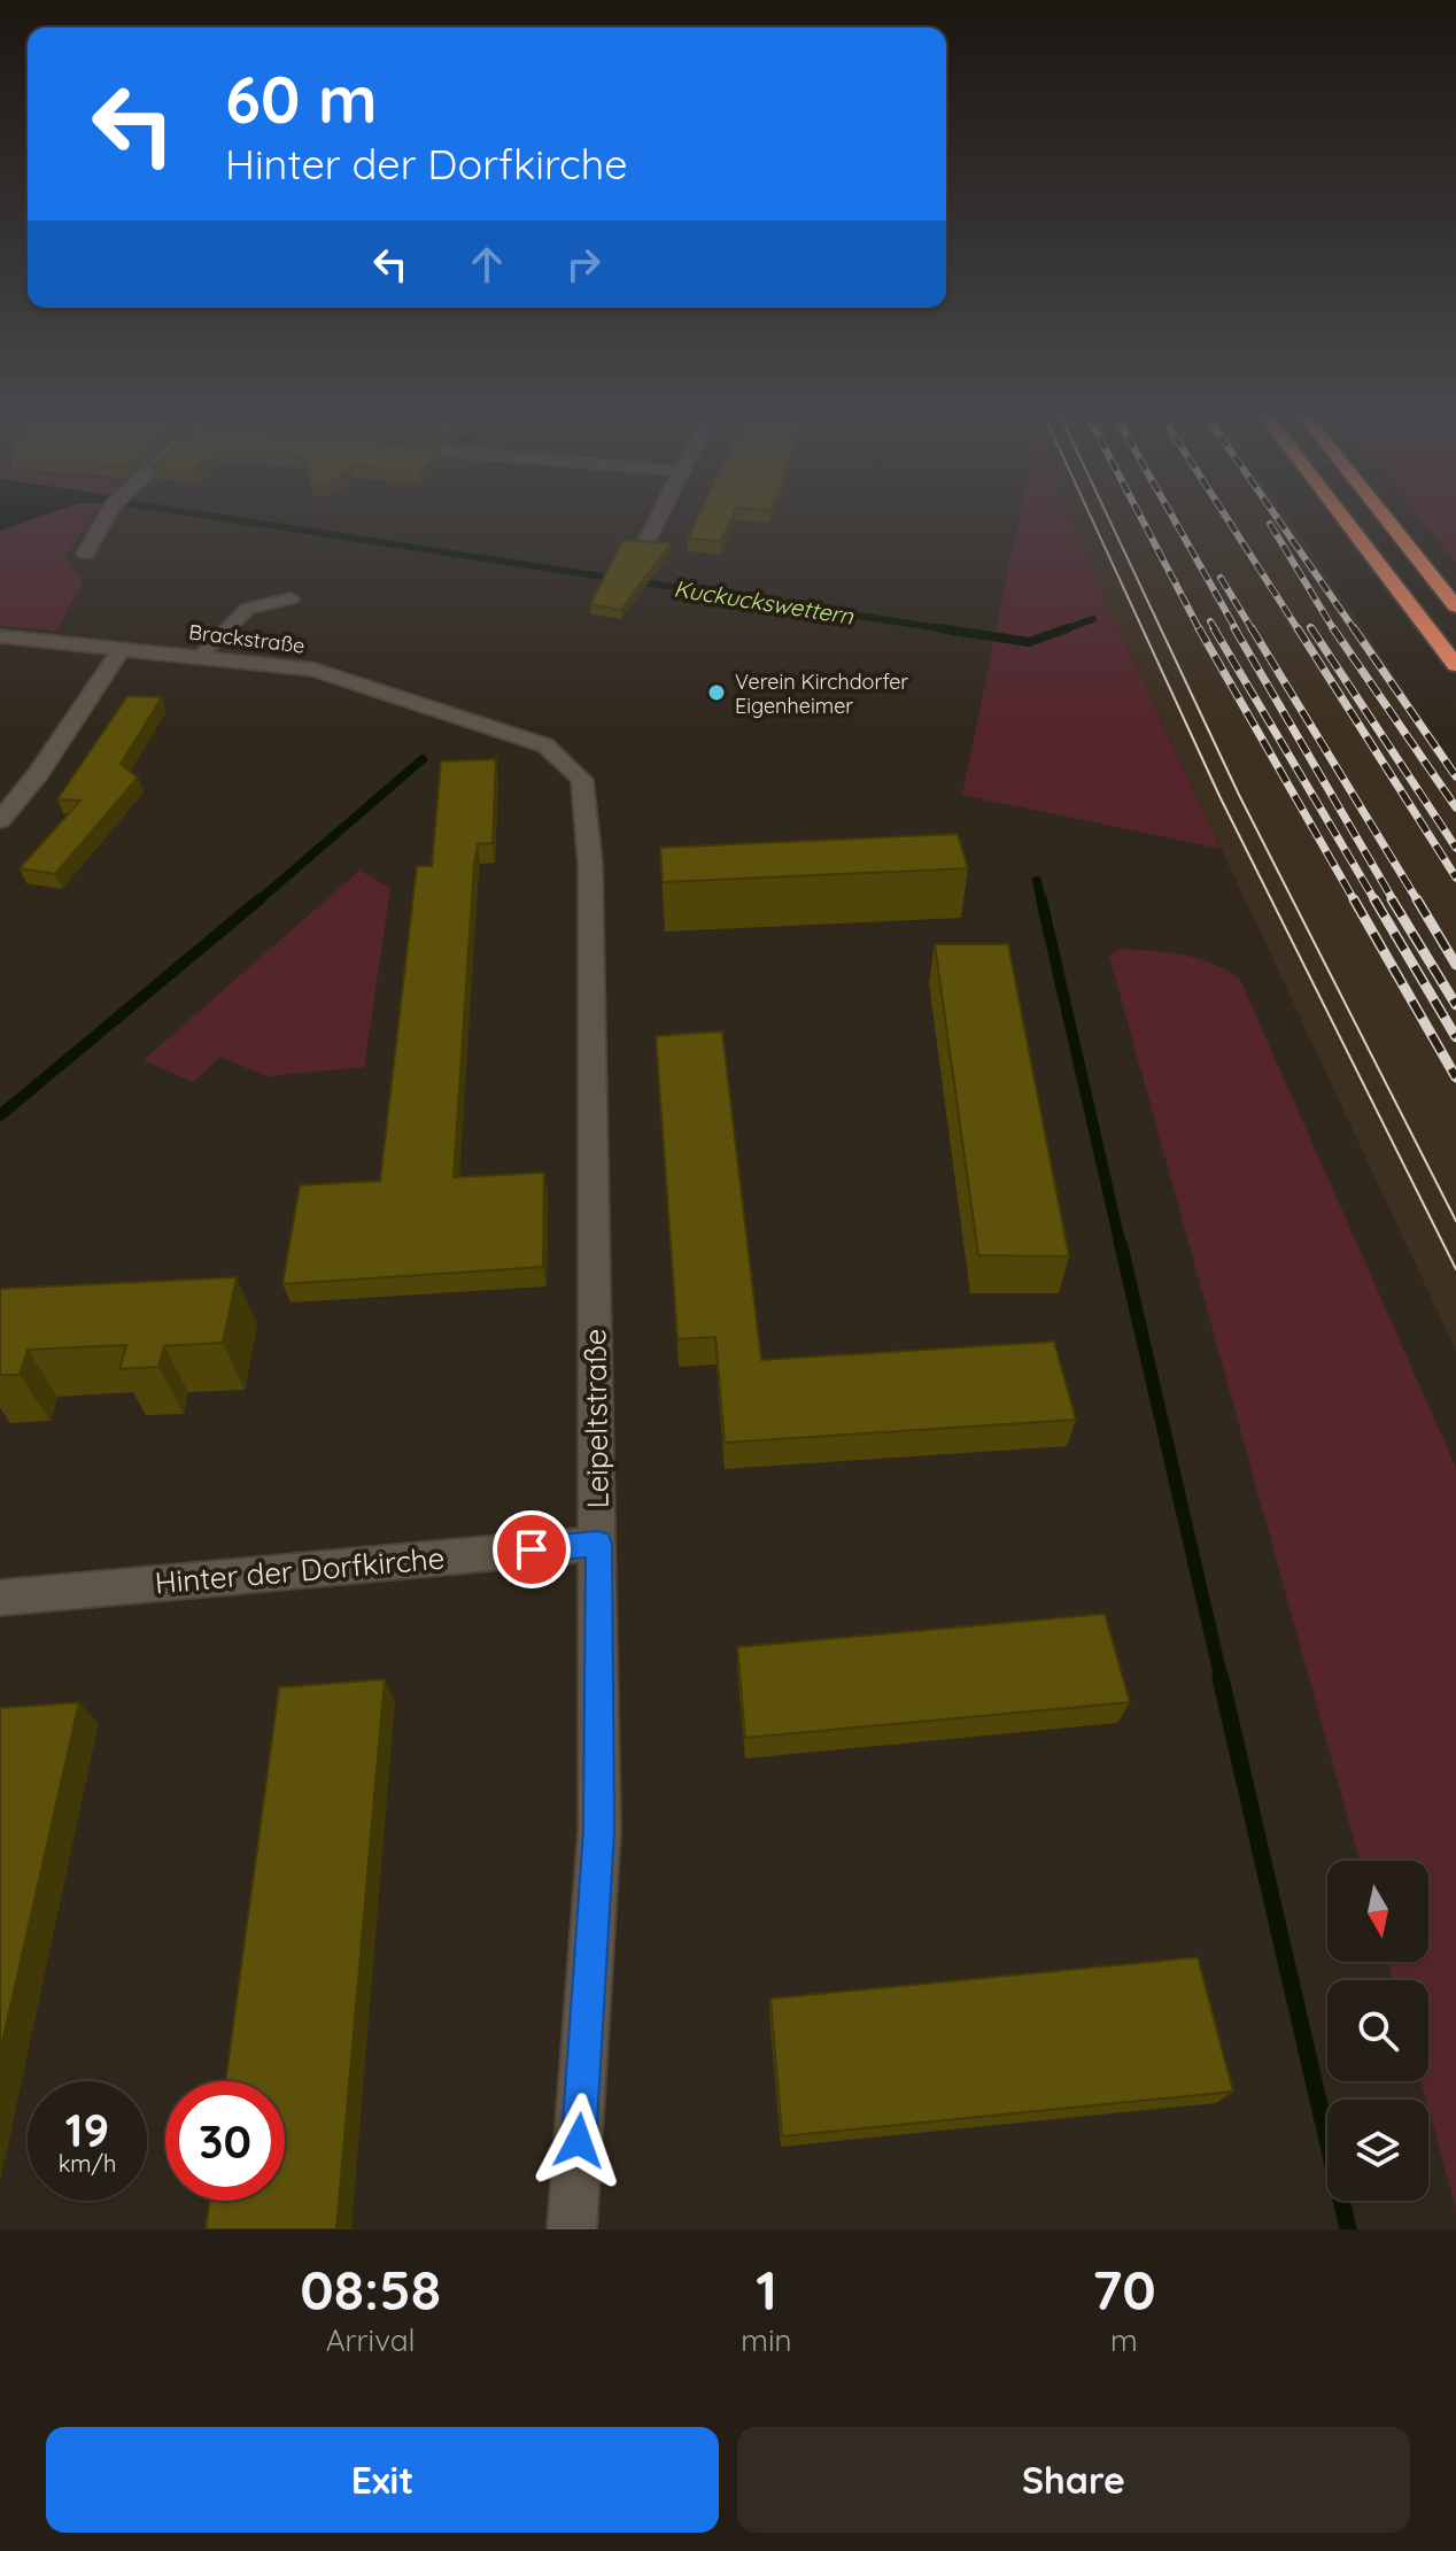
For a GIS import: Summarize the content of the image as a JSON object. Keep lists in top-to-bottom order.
{
  "streets": {
    "street": ["Brackstraße", "Leipeltstraße", "Hinter der Dorfkirche"]
  },
  "crossings": [
    ["Brackstraße", "Leipeltstraße"],
    ["Leipeltstraße", "Hinter der Dorfkirche"]
  ],
  "water": ["Kuckuckswettern"],
  "places": ["Verein Kirchdorfer Eigenheimer"],
  "north": "bottom",
  "page": {
    "turn": ["60 m", "Hinter der Dorfkirche"],
    "speed": "19 km/h",
    "limit": "30",
    "eta": [
      "08:58",
      "Arrival",
      "1",
      "min",
      "70",
      "m"
    ],
    "buttons": ["Exit", "Share"]
  }
}
